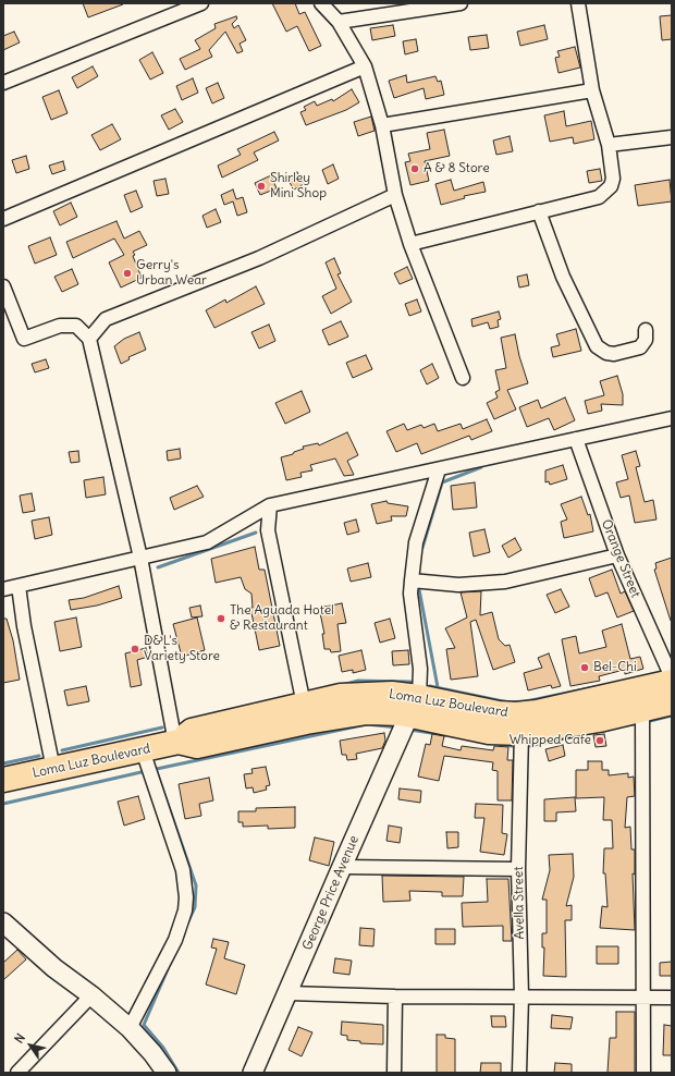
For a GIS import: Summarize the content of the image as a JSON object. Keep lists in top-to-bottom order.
{
  "streets": {
    "highway": ["Loma Luz Boulevard"],
    "street": ["Orange Street", "George Price Avenue", "Avella Street"]
  },
  "crossings": [
    ["Loma Luz Boulevard", "George Price Avenue"],
    ["Loma Luz Boulevard", "Avella Street"]
  ],
  "places": [
    "A & 8 Store",
    "Shirley Mini Shop",
    "Gerry's Urban Wear",
    "The Aguada Hotel & Restaurant",
    "D&L's Variety Store",
    "Bel-Chi",
    "Whipped Cafe"
  ],
  "north": "top left"
}
